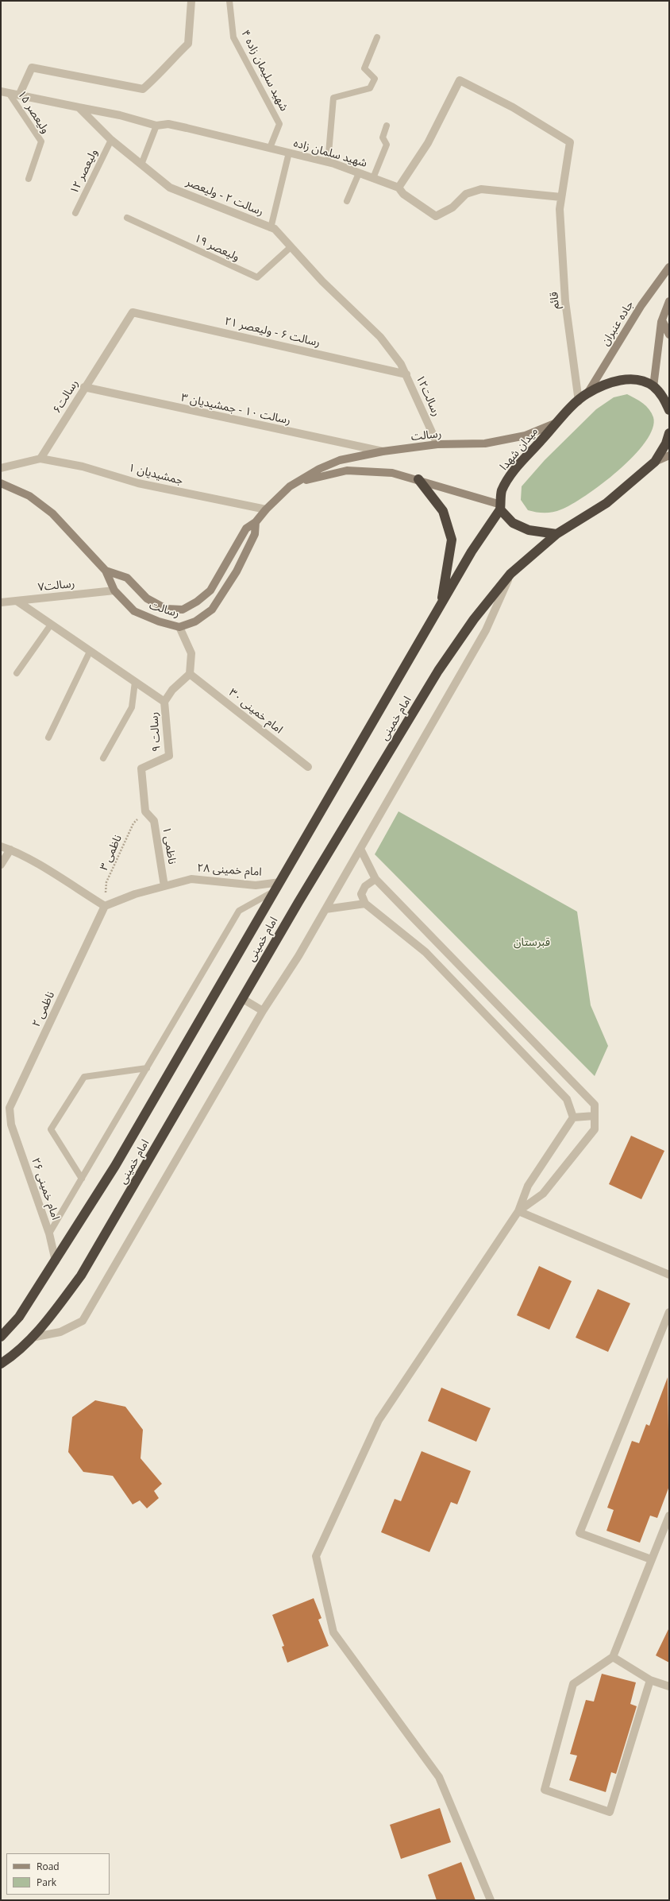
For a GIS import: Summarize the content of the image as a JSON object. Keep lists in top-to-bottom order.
{
  "streets": {
    "highway": ["میدان شهدا", "امام خمینی"],
    "street": [
      "شهید سلمان زاده",
      "رسالت ۲ - ولیعصر",
      "قائم",
      "جاده عنبران",
      "رسالت ۶ - ولیعصر ۲۱",
      "رسالت۱۲",
      "رسالت۶",
      "رسالت ۱۰ - جمشیدیان ۳",
      "رسالت",
      "جمشیدیان ۱",
      "رسالت۷",
      "امام خمینی ۳۰",
      "رسالت ۹",
      "ناظمی ۱",
      "امام خمینی ۲۸",
      "ناظمی ۲",
      "امام خمینی ۲۶"
    ],
    "lane": [
      "شهید سلیمان زاده ۴",
      "ولیعصر ۱۵",
      "ولیعصر ۱۲",
      "ولیعصر ۱۹"
    ],
    "path": ["ناظمی ۳"]
  },
  "crossings": [
    ["شهید سلیمان زاده ۴", "شهید سلمان زاده"],
    ["شهید سلمان زاده", "رسالت ۲ - ولیعصر"],
    ["شهید سلمان زاده", "قائم"],
    ["ولیعصر ۱۲", "رسالت ۲ - ولیعصر"],
    ["رسالت ۲ - ولیعصر", "ولیعصر ۱۹"],
    ["رسالت ۲ - ولیعصر", "رسالت ۶ - ولیعصر ۲۱"],
    ["رسالت ۲ - ولیعصر", "رسالت۱۲"],
    ["قائم", "میدان شهدا"],
    ["جاده عنبران", "میدان شهدا"],
    ["رسالت ۶ - ولیعصر ۲۱", "رسالت۱۲"],
    ["رسالت ۶ - ولیعصر ۲۱", "رسالت۶"],
    ["رسالت۱۲", "رسالت"],
    ["رسالت۶", "رسالت ۱۰ - جمشیدیان ۳"],
    ["رسالت۶", "جمشیدیان ۱"],
    ["رسالت ۱۰ - جمشیدیان ۳", "رسالت"],
    ["رسالت", "میدان شهدا"],
    ["رسالت", "جمشیدیان ۱"],
    ["رسالت", "رسالت۷"],
    ["رسالت", "امام خمینی"],
    ["میدان شهدا", "امام خمینی"],
    ["امام خمینی ۳۰", "رسالت ۹"],
    ["امام خمینی", "امام خمینی ۲۸"],
    ["امام خمینی", "امام خمینی ۲۶"],
    ["رسالت ۹", "ناظمی ۱"],
    ["رسالت ۹", "ناظمی ۳"],
    ["ناظمی ۱", "ناظمی ۳"],
    ["ناظمی ۱", "امام خمینی ۲۸"],
    ["ناظمی ۳", "امام خمینی ۲۸"],
    ["ناظمی ۳", "ناظمی ۲"],
    ["امام خمینی ۲۸", "ناظمی ۲"],
    ["ناظمی ۲", "امام خمینی ۲۶"]
  ],
  "parks": ["قبرستان"],
  "legend": ["Road", "Park"]
}
